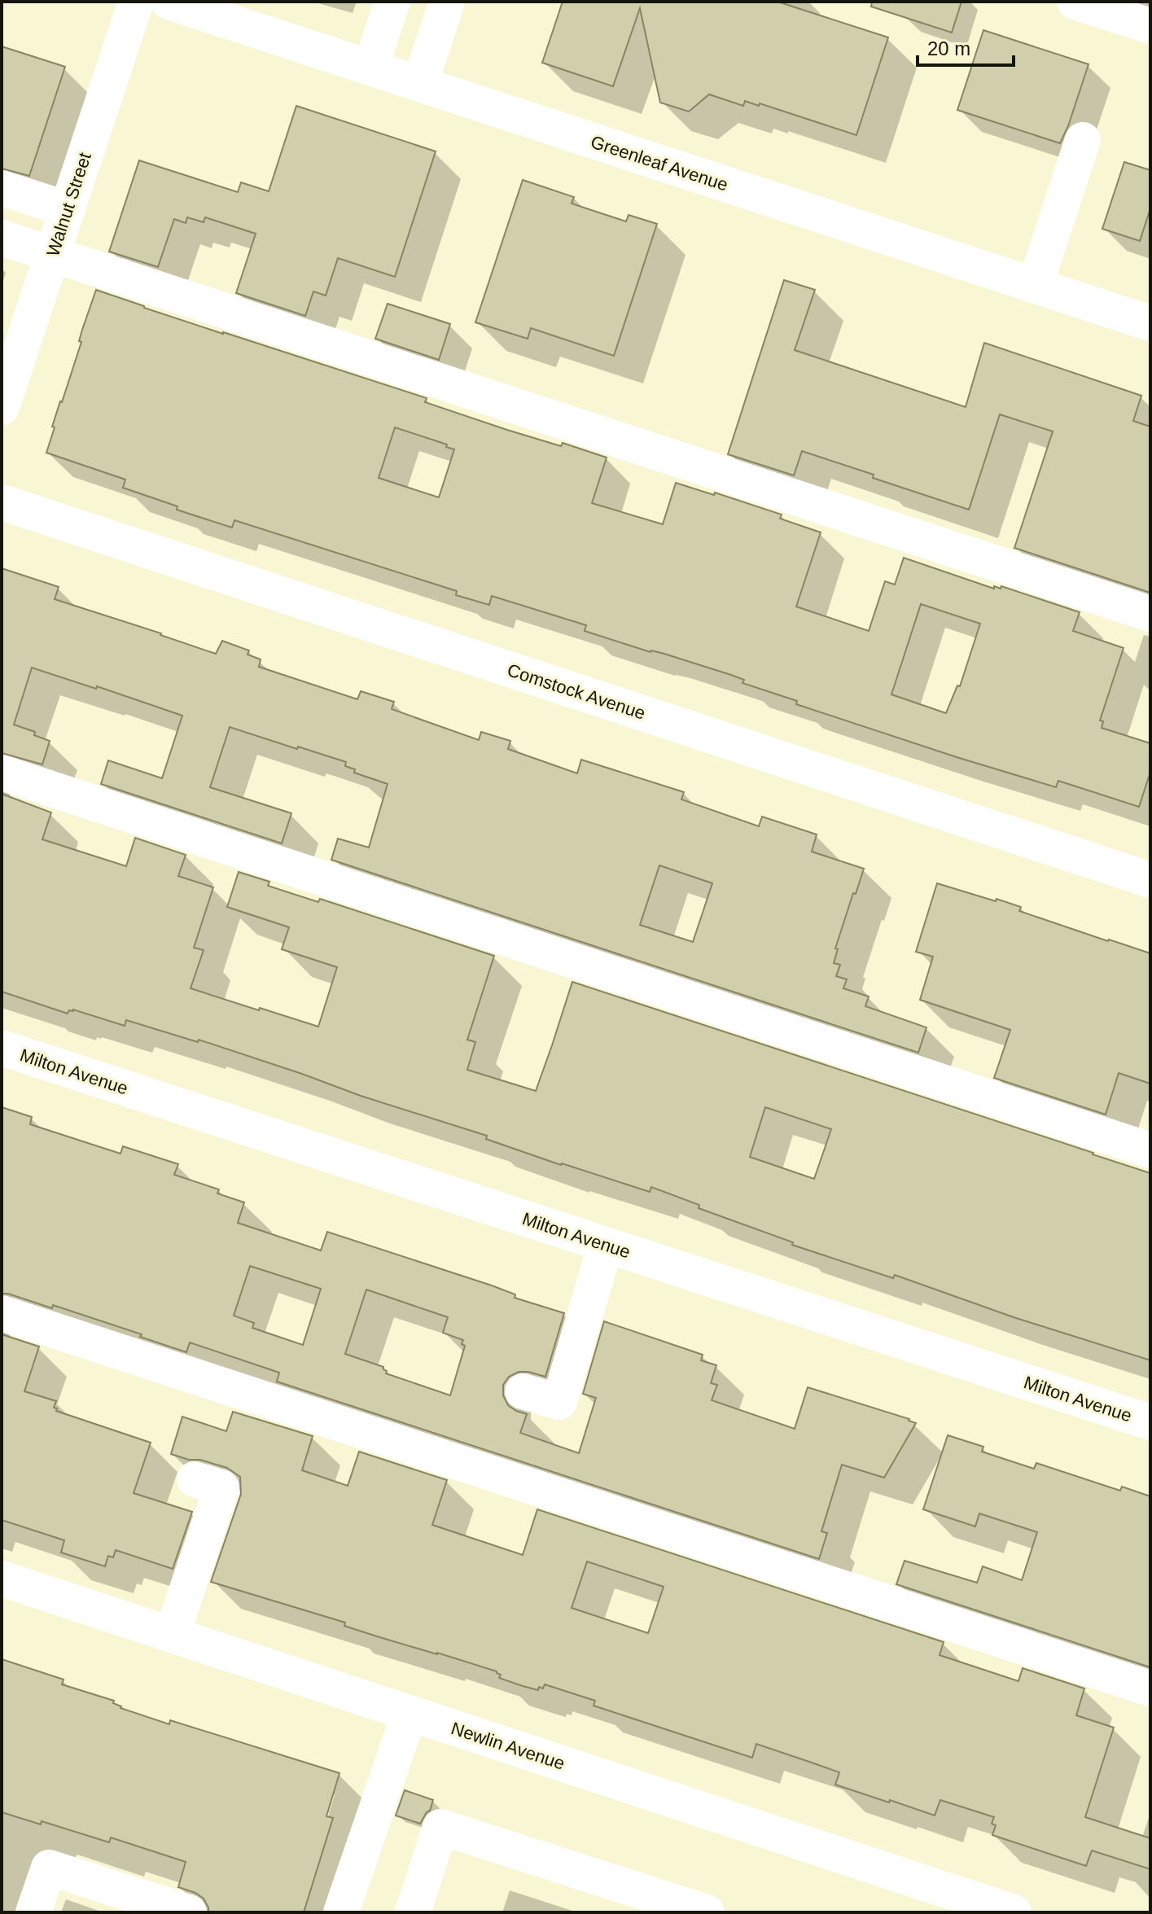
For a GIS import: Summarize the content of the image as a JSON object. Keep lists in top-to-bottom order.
{
  "streets": {
    "street": [
      "Greenleaf Avenue",
      "Walnut Street",
      "Comstock Avenue",
      "Milton Avenue",
      "Newlin Avenue"
    ]
  },
  "scale_bar": "20 m"
}
